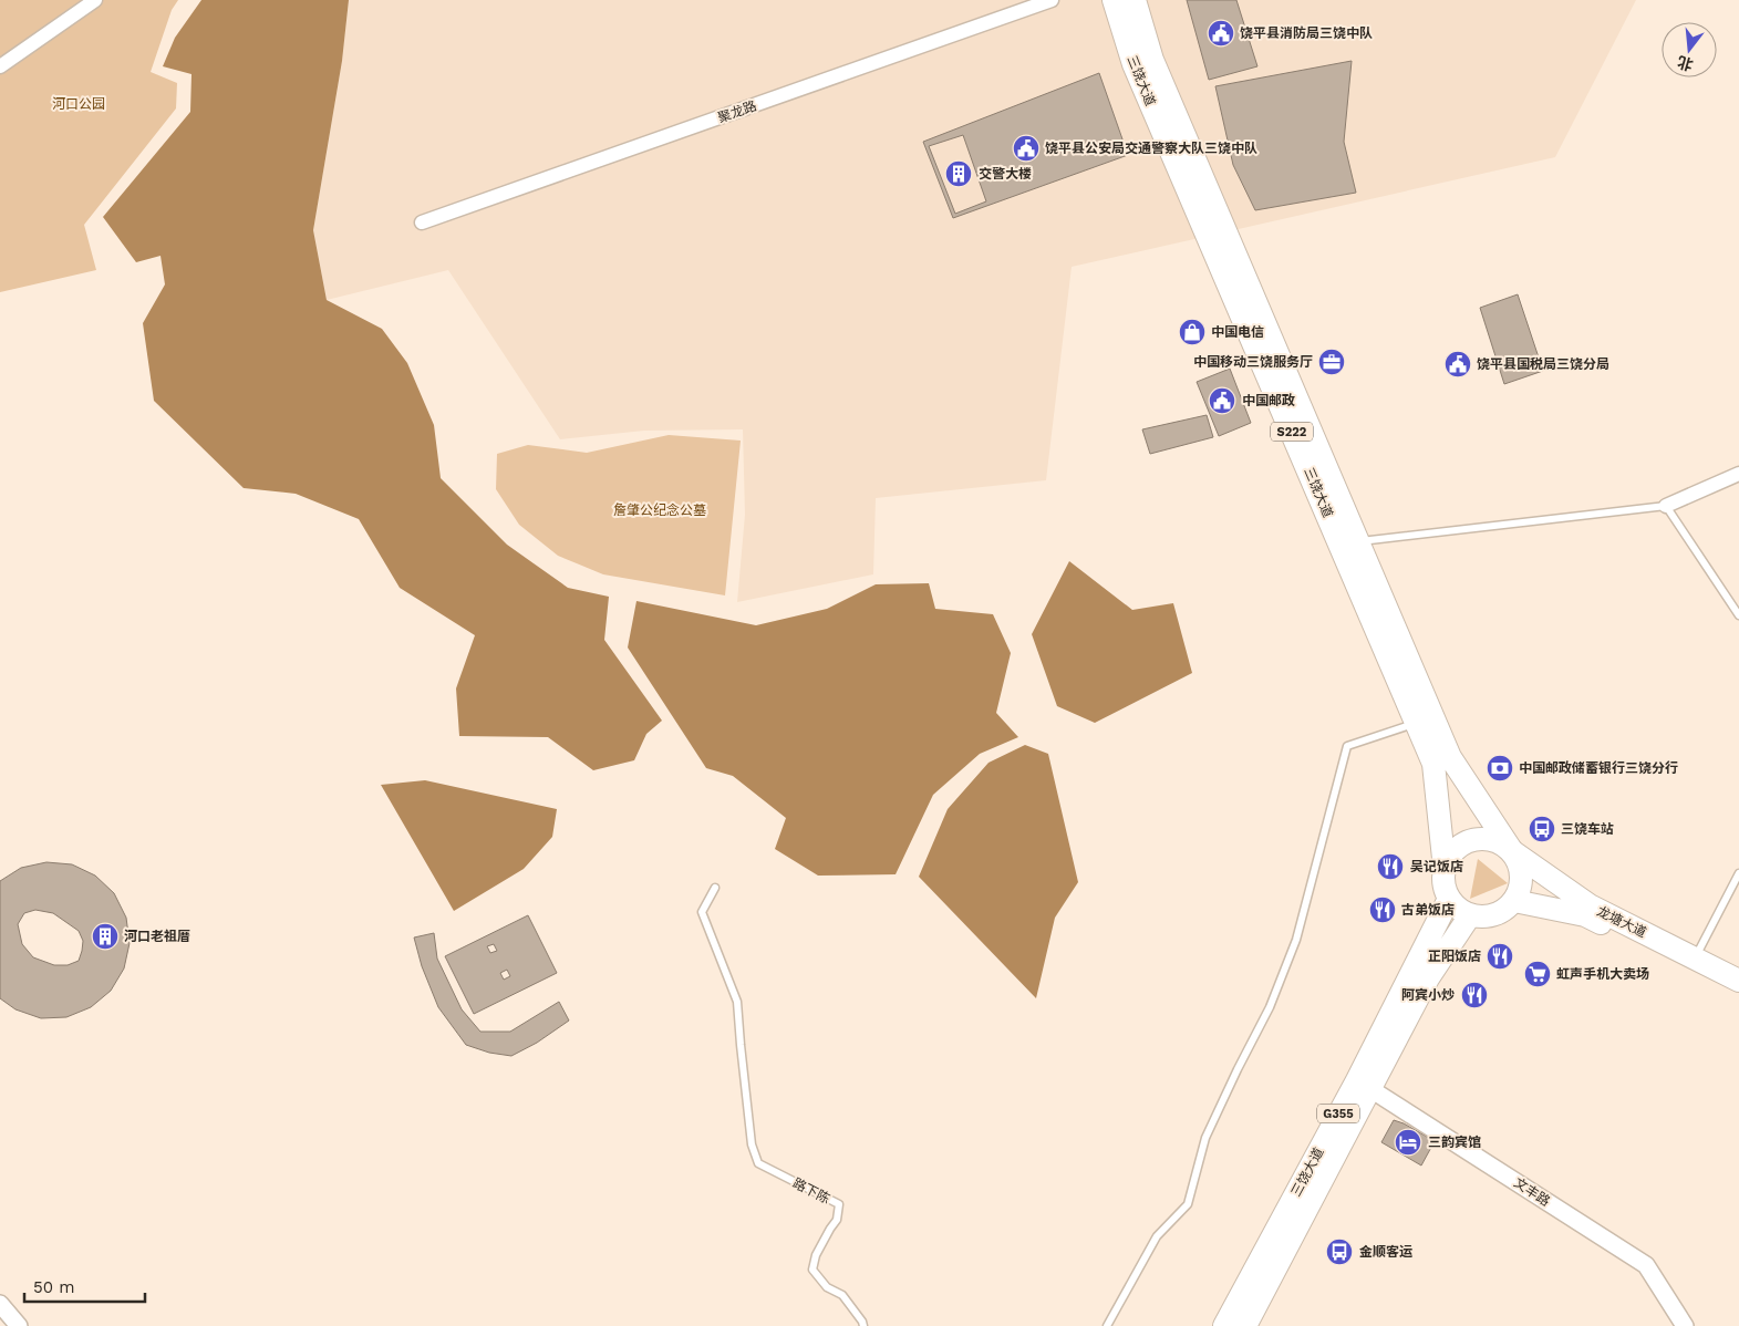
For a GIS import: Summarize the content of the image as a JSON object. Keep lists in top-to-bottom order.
{
  "streets": {
    "main road": [
      "三饶大道",
      "S222",
      "龙塘大道",
      "G355"
    ],
    "street": ["聚龙路", "文丰路"],
    "lane": ["路下陈"]
  },
  "crossings": [
    ["三饶大道", "龙塘大道"],
    ["三饶大道", "文丰路"]
  ],
  "parks": ["河口公园", "詹肇公纪念公墓"],
  "places": {
    "public building": [
      "饶平县消防局三饶中队",
      "饶平县公安局交通警察大队三饶中队",
      "饶平县国税局三饶分局",
      "中国邮政"
    ],
    "building": ["交警大楼", "河口老祖厝"],
    "shop": ["中国电信"],
    "office": ["中国移动三饶服务厅"],
    "bank": ["中国邮政储蓄银行三饶分行"],
    "bus stop": ["三饶车站", "金顺客运"],
    "restaurant": [
      "吴记饭店",
      "古弟饭店",
      "正阳饭店",
      "阿宾小炒"
    ],
    "supermarket": ["虹声手机大卖场"],
    "hotel": ["三韵宾馆"]
  },
  "scale_bar": "50 m",
  "north": "bottom"
}
